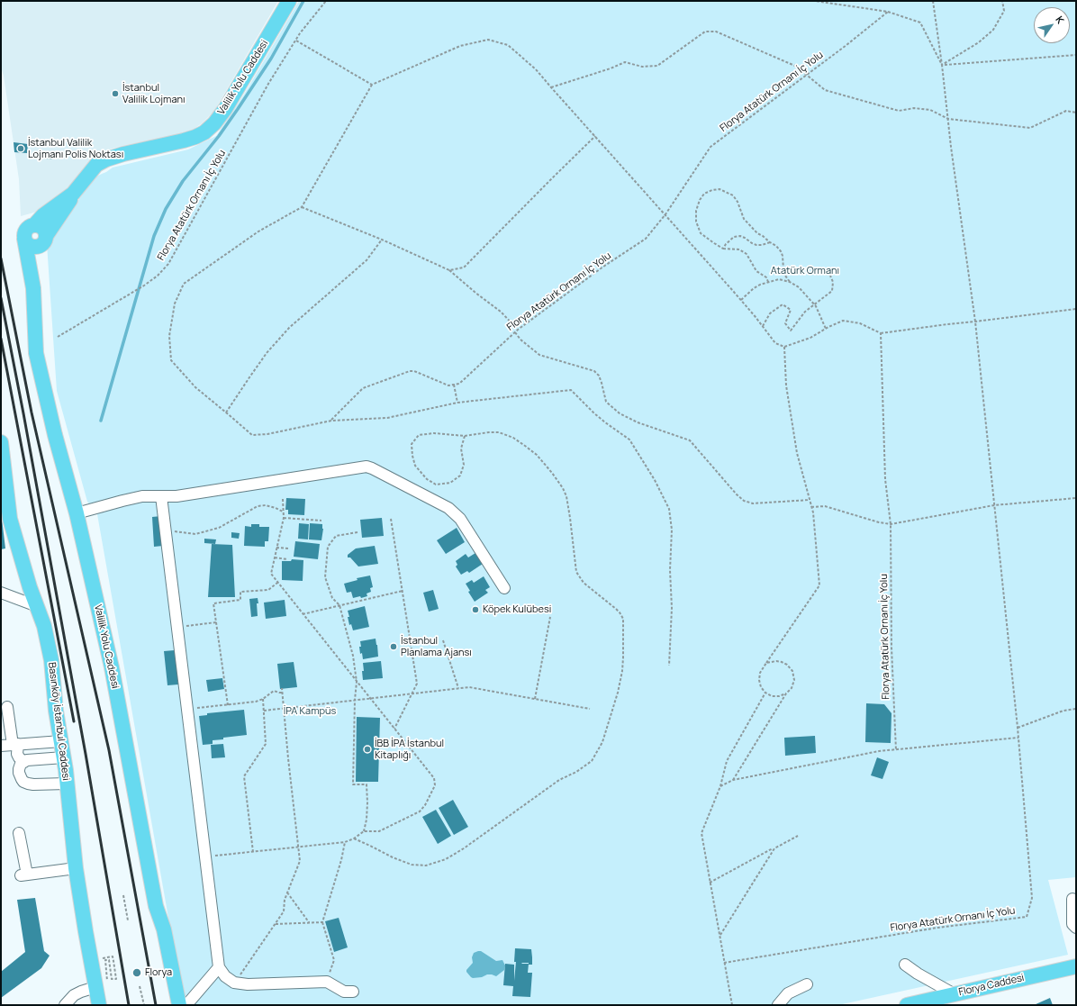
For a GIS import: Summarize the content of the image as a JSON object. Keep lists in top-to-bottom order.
{
  "streets": {
    "main road": ["Valilik Yolu Caddesi", "Basınköy İstanbul Caddesi", "Florya Caddesi"],
    "path": ["Florya Atatürk Ornanı İç Yolu"]
  },
  "parks": ["Atatürk Ormanı", "İPA Kampüs"],
  "places": [
    "İstanbul Valilik Lojmanı",
    "İstanbul Valilik Lojmanı Polis Noktası",
    "Köpek Kulübesi",
    "İstanbul Planlama Ajansı",
    "İBB İPA İstanbul Kitaplığı",
    "Florya"
  ],
  "north": "top right"
}
